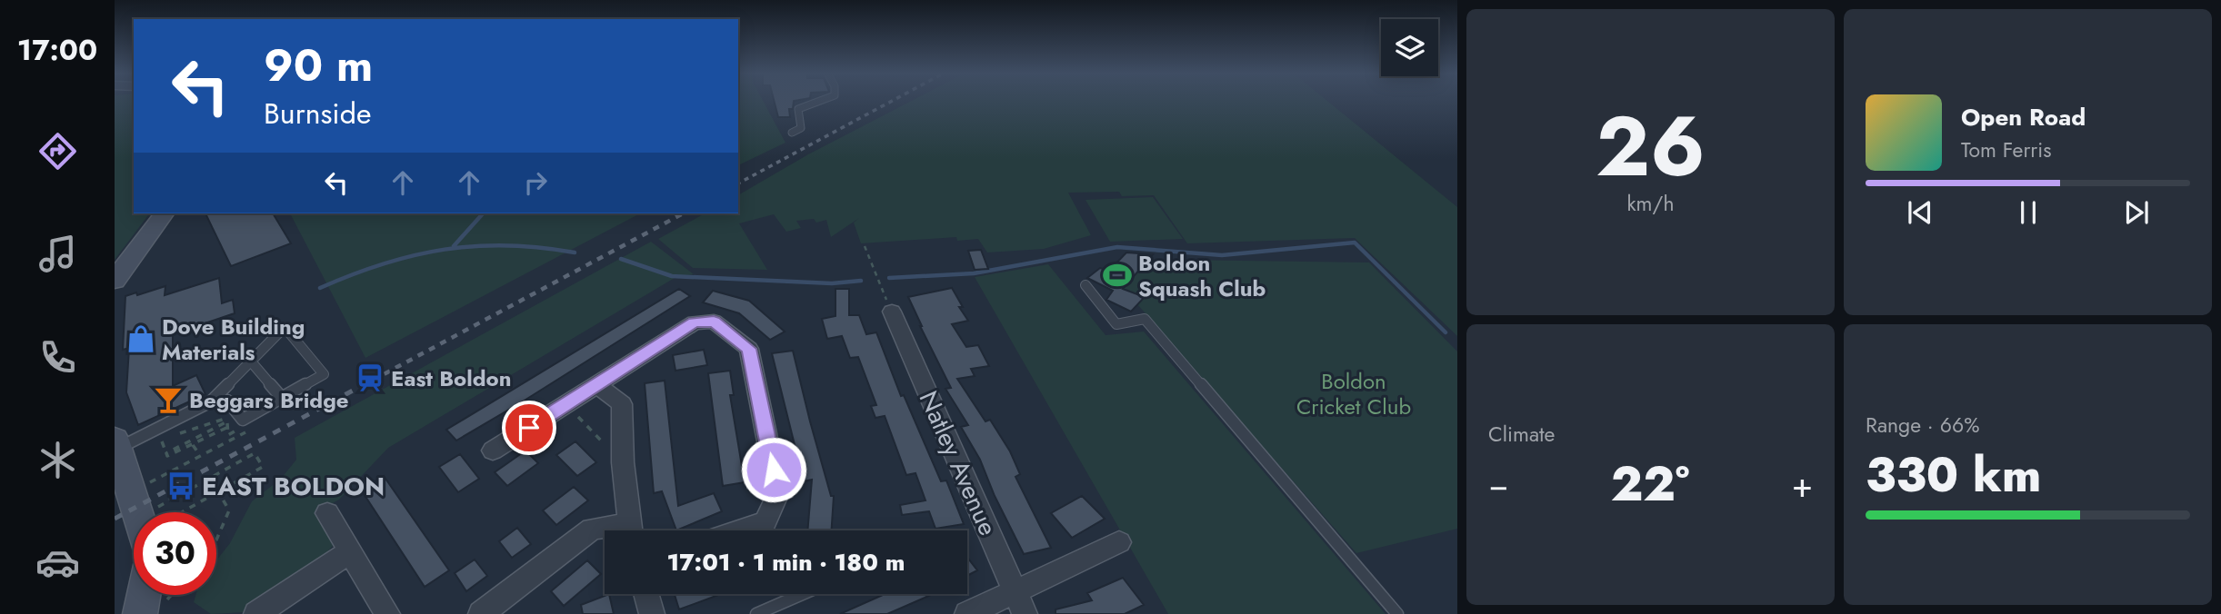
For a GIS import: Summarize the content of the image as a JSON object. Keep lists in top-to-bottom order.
{
  "streets": {
    "street": ["Natley Avenue"]
  },
  "parks": ["Boldon Cricket Club"],
  "places": {
    "sports": ["Boldon Squash Club"],
    "shop": ["Dove Building Materials"],
    "station": ["East Boldon"],
    "bar": ["Beggars Bridge"],
    "bus stop": ["EAST BOLDON"]
  },
  "page": {
    "tabs": "17:00",
    "tile": [
      ["26", "km/h"],
      "Climate",
      ["Range · 66%", "330 km"]
    ],
    "turn": ["90 m", "Burnside"],
    "song": ["Open Road", "Tom Ferris"],
    "heat": ["−", "22°", "+"],
    "limit": "30",
    "trip": "17:01 · 1 min · 180 m"
  }
}
